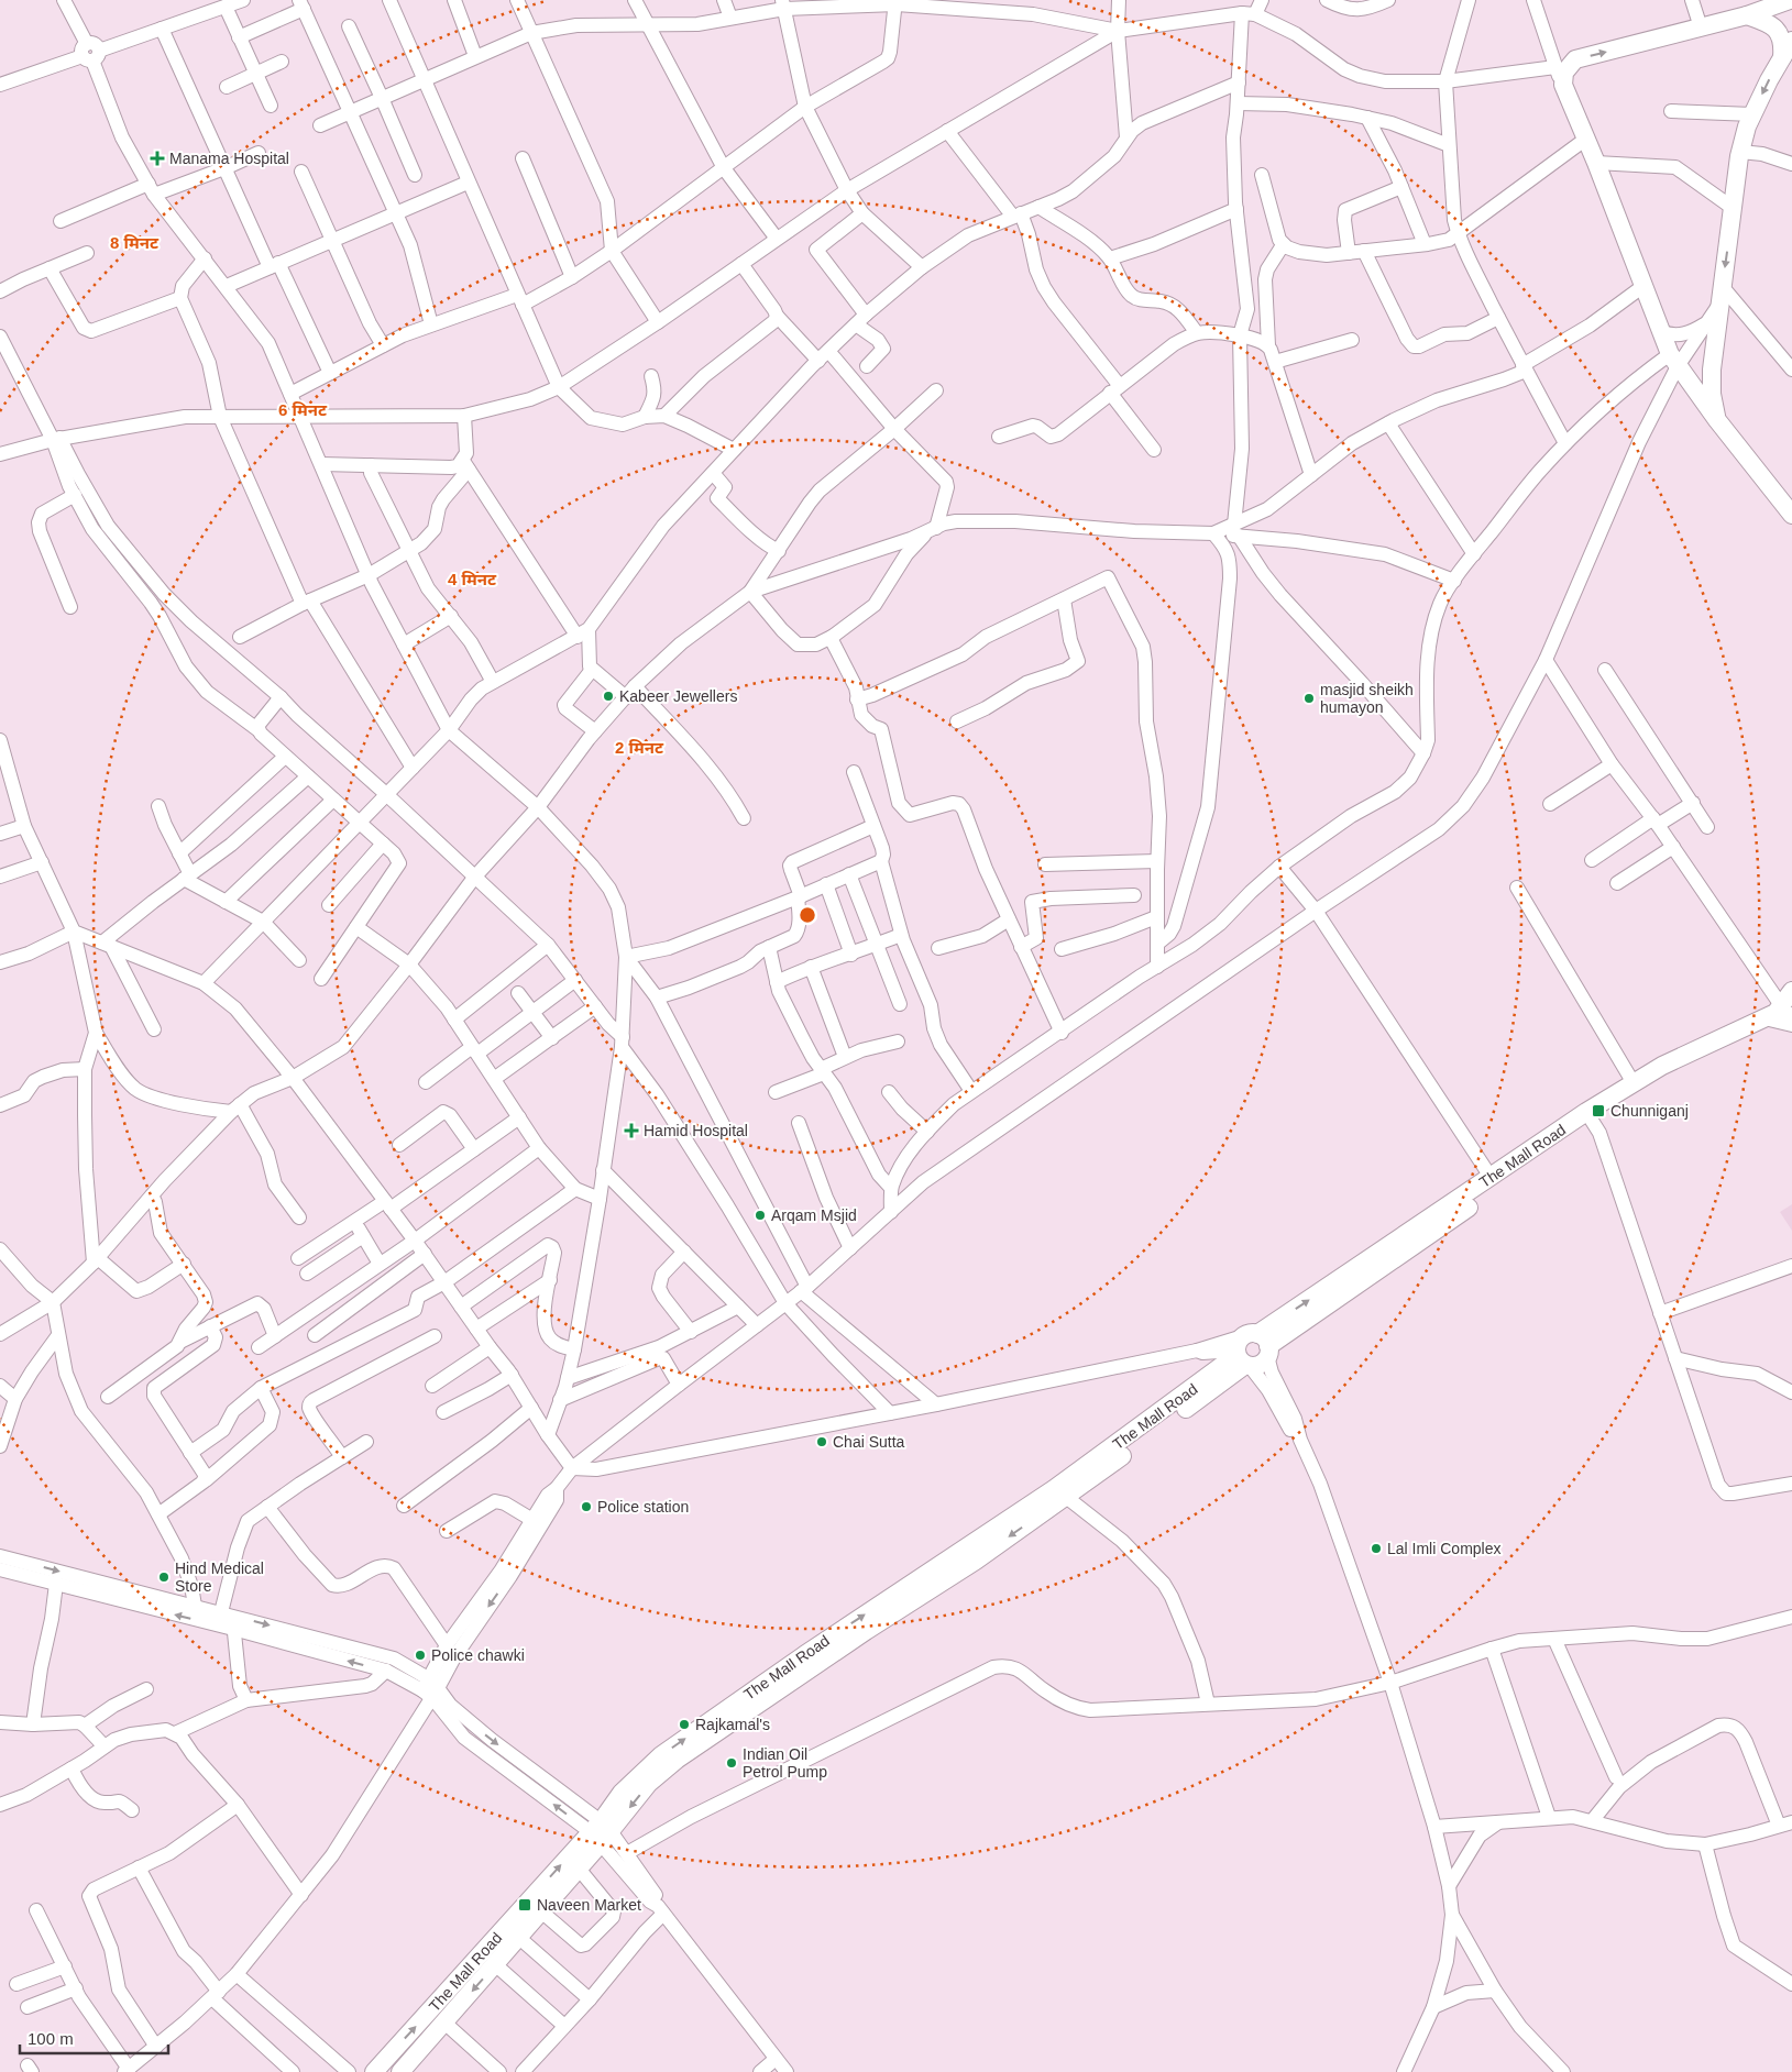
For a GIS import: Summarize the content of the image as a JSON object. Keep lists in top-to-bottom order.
{
  "streets": {
    "main road": ["The Mall Road"]
  },
  "places": {
    "health": ["Manama Hospital", "Hamid Hospital"],
    "other": [
      "Kabeer Jewellers",
      "masjid sheikh humayon",
      "Arqam Msjid",
      "Chai Sutta",
      "Police station",
      "Lal Imli Complex",
      "Hind Medical Store",
      "Police chawki",
      "Rajkamal's",
      "Indian Oil Petrol Pump"
    ],
    "transit": ["Chunniganj", "Naveen Market"]
  },
  "scale_bar": "100 m",
  "rings": [
    "8 मिनट",
    "6 मिनट",
    "4 मिनट",
    "2 मिनट"
  ]
}
